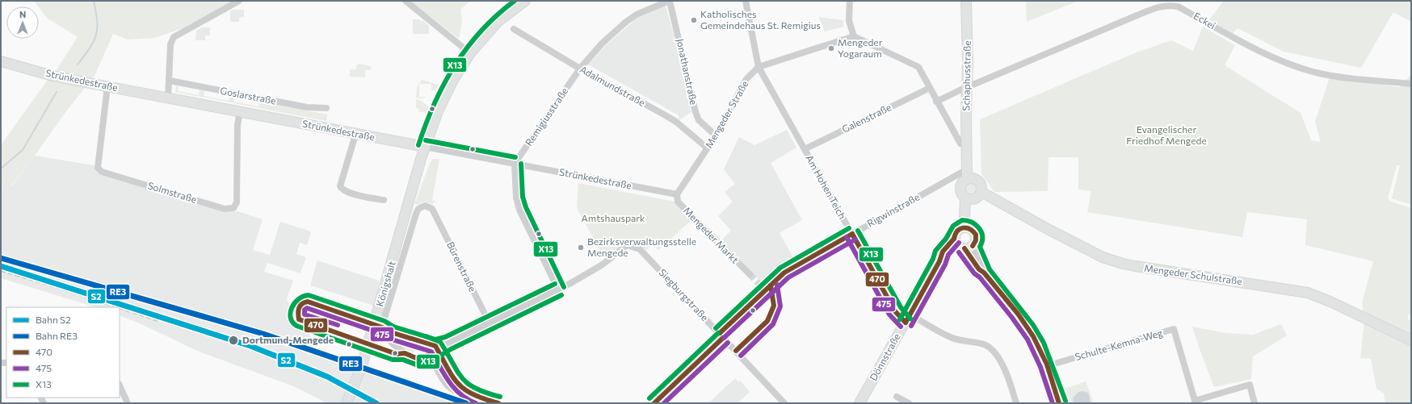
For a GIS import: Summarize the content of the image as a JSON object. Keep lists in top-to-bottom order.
{
  "streets": {
    "main road": [
      "Schaphusstraße",
      "Strünkedestraße",
      "Mengeder Schulstraße",
      "Königshalt",
      "Dönnstraße"
    ],
    "street": [
      "Eckei",
      "Jonathanstraße",
      "Adalmundstraße",
      "Goslarstraße",
      "Mengeder Straße",
      "Remigiusstraße",
      "Galenstraße",
      "Am Hohen Teich",
      "Solmstraße",
      "Rigwinstraße",
      "Mengeder Markt",
      "Bürenstraße",
      "Siegburgstraße",
      "Schulte-Kemna-Weg"
    ]
  },
  "crossings": [
    ["Eckei", "Schaphusstraße"],
    ["Jonathanstraße", "Mengeder Straße"],
    ["Jonathanstraße", "Remigiusstraße"],
    ["Schaphusstraße", "Rigwinstraße"],
    ["Schaphusstraße", "Mengeder Schulstraße"],
    ["Strünkedestraße", "Mengeder Straße"],
    ["Strünkedestraße", "Remigiusstraße"],
    ["Strünkedestraße", "Solmstraße"],
    ["Strünkedestraße", "Mengeder Markt"],
    ["Strünkedestraße", "Königshalt"],
    ["Adalmundstraße", "Mengeder Straße"],
    ["Adalmundstraße", "Remigiusstraße"],
    ["Mengeder Straße", "Am Hohen Teich"],
    ["Mengeder Straße", "Mengeder Markt"],
    ["Galenstraße", "Am Hohen Teich"],
    ["Am Hohen Teich", "Rigwinstraße"],
    ["Am Hohen Teich", "Dönnstraße"],
    ["Rigwinstraße", "Mengeder Schulstraße"],
    ["Rigwinstraße", "Siegburgstraße"]
  ],
  "parks": ["Evangelischer Friedhof Mengede", "Amtshauspark"],
  "places": [
    "Katholisches Gemeindehaus St. Remigius",
    "Mengeder Yogaraum",
    "Bezirksverwaltungsstelle Mengede",
    "Dortmund-Mengede"
  ],
  "lines": [
    "transit line X13",
    "transit line 470",
    "transit line 475",
    "rail line RE3",
    "rail line S2"
  ],
  "legend": [
    "Bahn S2",
    "Bahn RE3",
    "470",
    "475",
    "X13"
  ],
  "north": "top"
}
